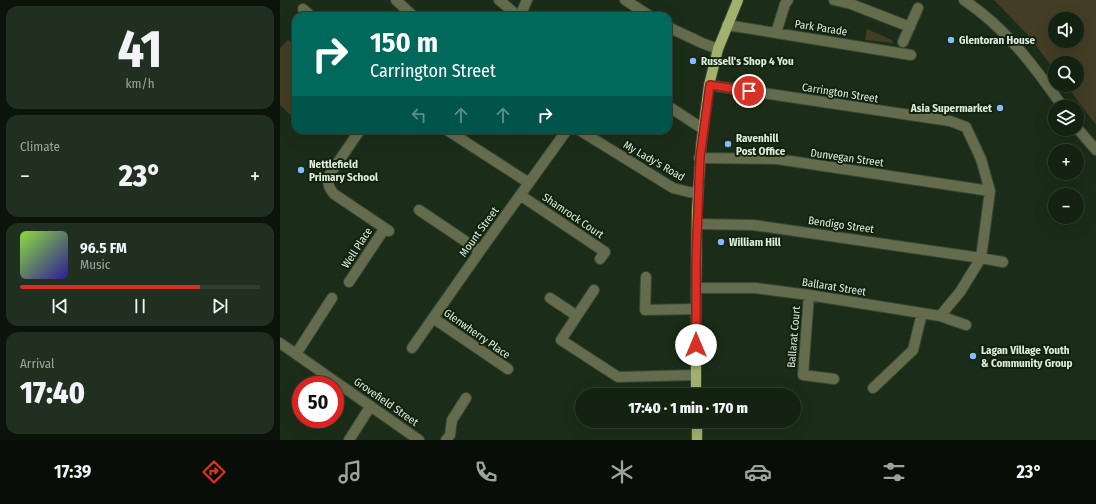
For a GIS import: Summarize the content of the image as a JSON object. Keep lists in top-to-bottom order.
{
  "streets": {
    "street": [
      "Park Parade",
      "Carrington Street",
      "Dunvegan Street",
      "My Lady's Road",
      "Shamrock Court",
      "Bendigo Street",
      "Mount Street",
      "Well Place",
      "Ballarat Street",
      "Glenwherry Place",
      "Ballarat Court",
      "Grovefield Street"
    ]
  },
  "crossings": [
    ["Carrington Street", "Dunvegan Street"],
    ["Shamrock Court", "Mount Street"],
    ["Mount Street", "Glenwherry Place"],
    ["Ballarat Street", "Ballarat Court"]
  ],
  "places": [
    "Glentoran House",
    "Russell's Shop 4 You",
    "Asia Supermarket",
    "Ravenhill Post Office",
    "Nettlefield Primary School",
    "William Hill",
    "Lagan Village Youth & Community Group"
  ],
  "page": {
    "tile": [
      ["41", "km/h"],
      "Climate",
      ["Arrival", "17:40"]
    ],
    "map_buttons": ["+", "−"],
    "turn": ["150 m", "Carrington Street"],
    "heat": ["−", "23°", "+"],
    "song": ["96.5 FM", "Music"],
    "limit": "50",
    "trip": "17:40 · 1 min · 170 m",
    "tabs": ["17:39", "23°"]
  }
}
